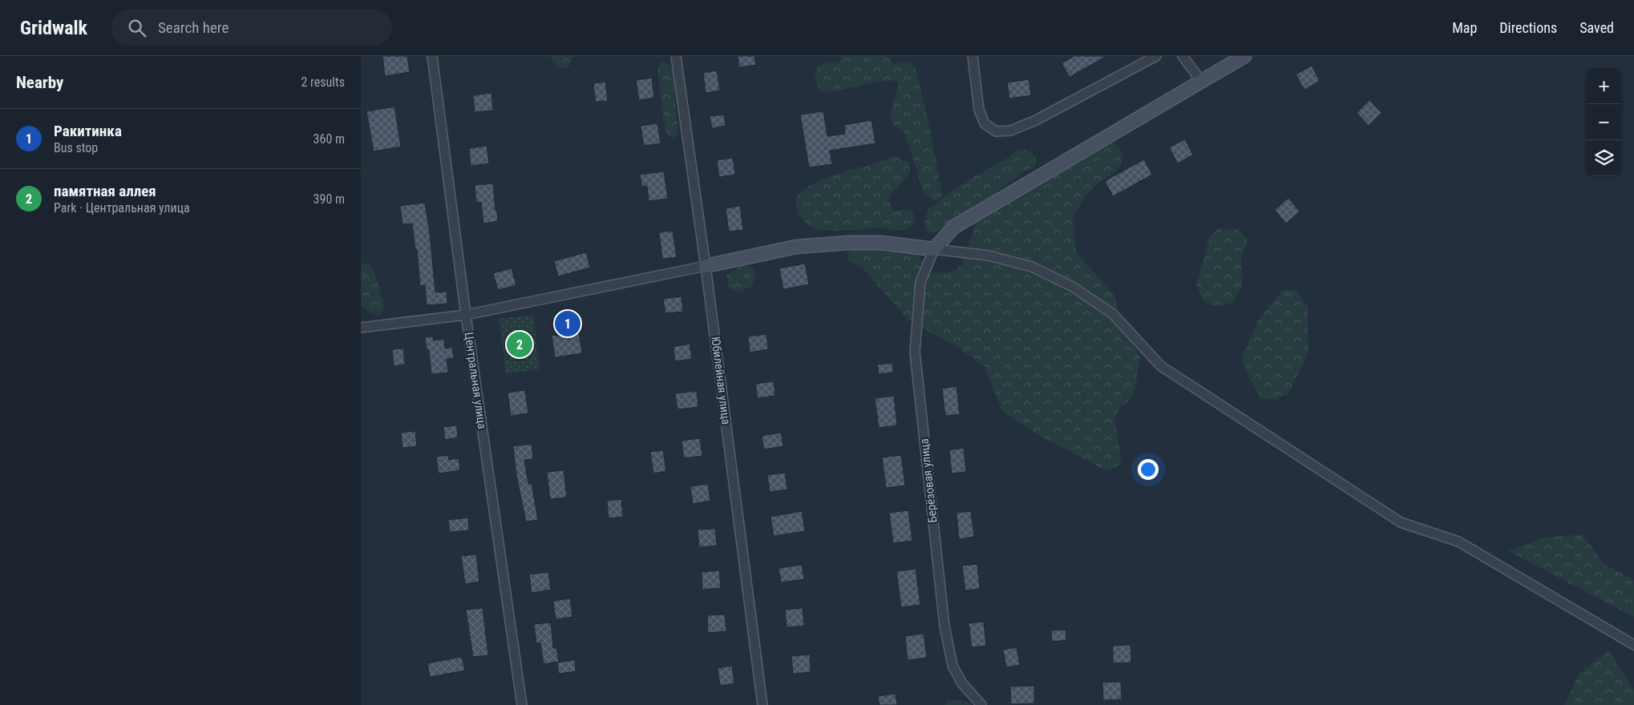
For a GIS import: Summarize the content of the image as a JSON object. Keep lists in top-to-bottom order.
{
  "streets": {
    "street": ["Центральная улица", "Юбилейная улица", "Берёзовая улица"]
  },
  "page": {
    "header": "Gridwalk",
    "search": "Search here",
    "nav": ["Map", "Directions", "Saved"],
    "heading": ["Nearby", "2 results"],
    "map_buttons": ["+", "−"],
    "list": [
      {
        "mark": "1",
        "name": "Ракитинка",
        "note": "Bus stop",
        "value": "360 m"
      },
      {
        "mark": "2",
        "name": "памятная аллея",
        "note": "Park · Центральная улица",
        "value": "390 m"
      }
    ],
    "pins": ["1", "2"]
  }
}
